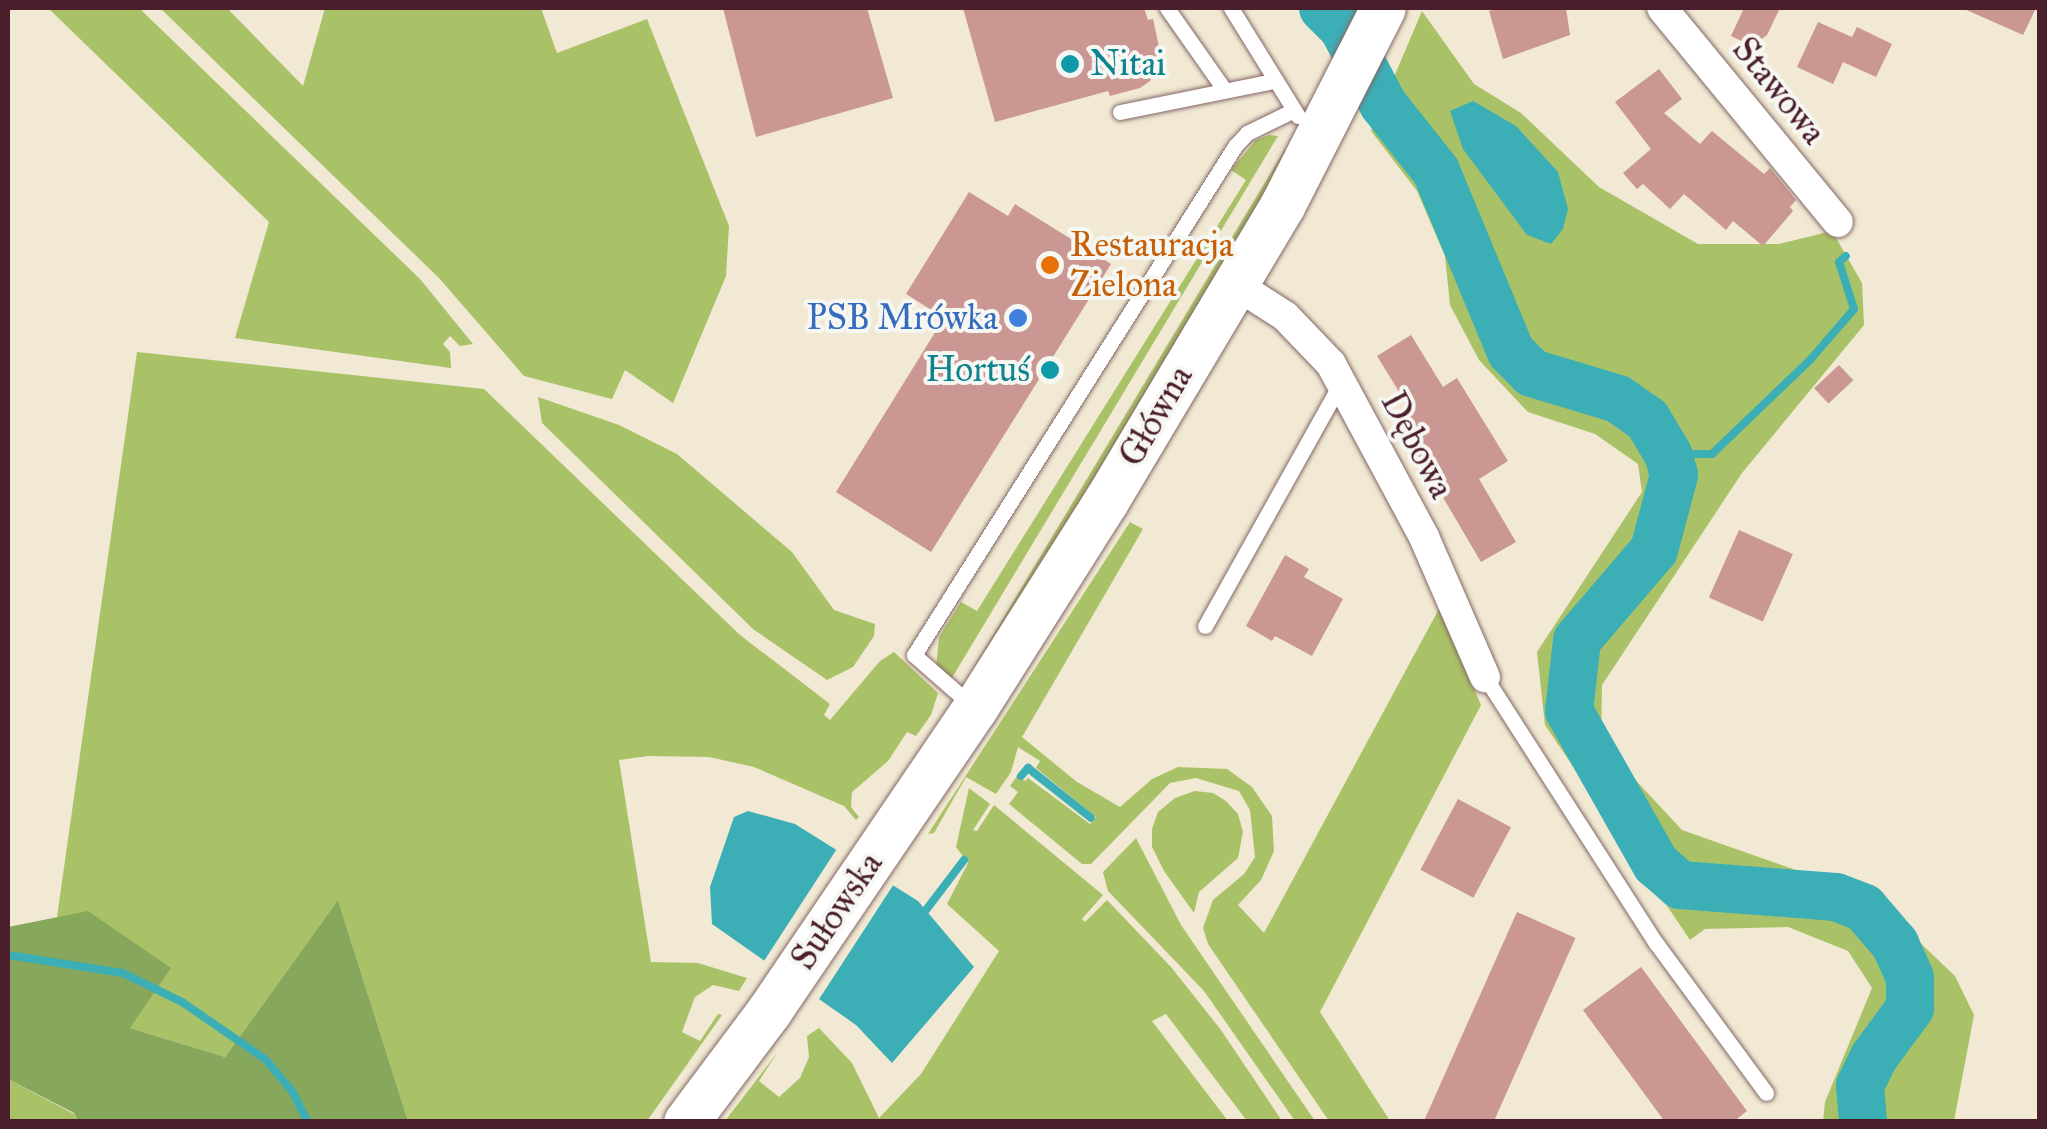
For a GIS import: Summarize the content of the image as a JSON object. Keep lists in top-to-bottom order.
{
  "streets": {
    "main road": ["Główna", "Sułowska"],
    "street": ["Stawowa", "Dębowa"]
  },
  "crossings": [
    ["Główna", "Dębowa"],
    ["Główna", "Sułowska"]
  ],
  "places": [
    "Nitai",
    "Restauracja Zielona",
    "PSB Mrówka",
    "Hortuś"
  ]
}
